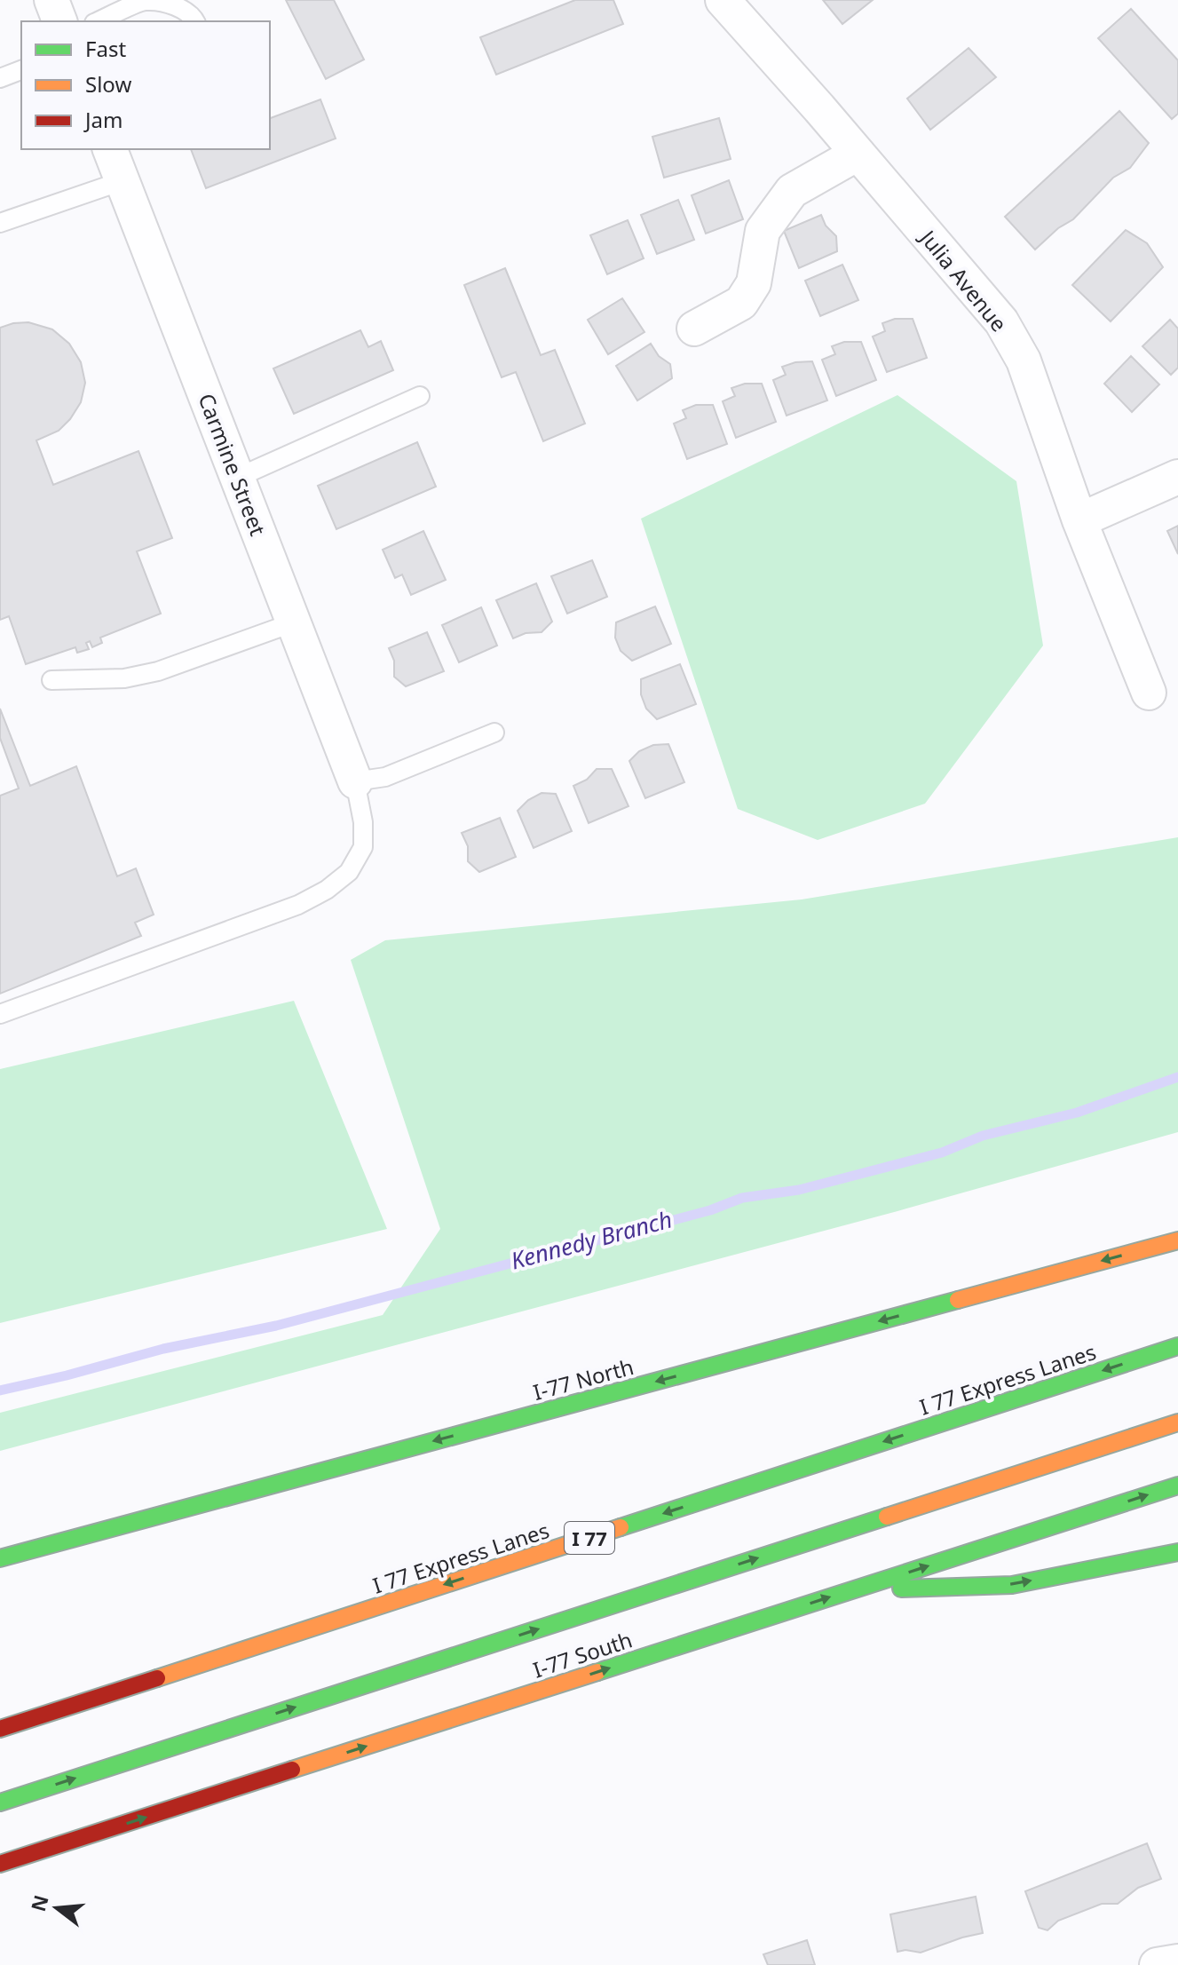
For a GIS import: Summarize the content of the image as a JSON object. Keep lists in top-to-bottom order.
{
  "streets": {
    "highway": [
      "I-77 North",
      "I 77 Express Lanes",
      "I 77",
      "I-77 South"
    ],
    "street": ["Julia Avenue", "Carmine Street"]
  },
  "one_way": ["I-77 North"],
  "water": ["Kennedy Branch"],
  "legend": ["Fast", "Slow", "Jam"],
  "north": "left"
}
